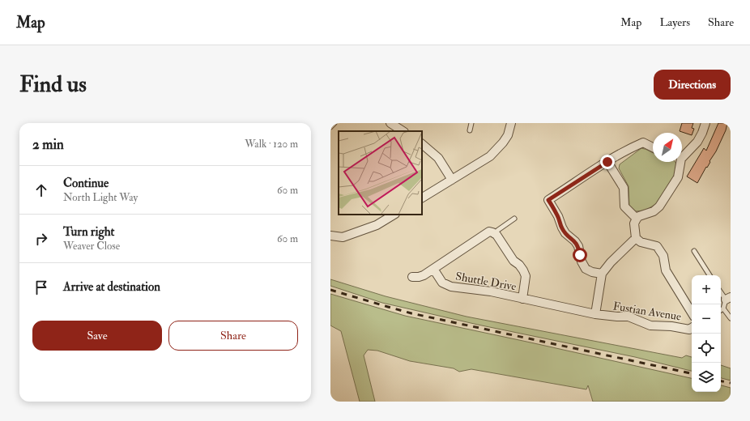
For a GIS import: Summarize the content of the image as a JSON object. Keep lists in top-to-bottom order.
{
  "streets": {
    "street": ["Shuttle Drive", "Fustian Avenue"]
  },
  "crossings": [
    ["Shuttle Drive", "Fustian Avenue"]
  ],
  "north": "top right",
  "page": {
    "header": "Map",
    "nav": ["Map", "Layers", "Share"],
    "buttons": [
      "Directions",
      ["Save", "Share"]
    ],
    "title": "Find us",
    "heading": ["2 min", "Walk · 120 m"],
    "list": [
      ["Continue", "North Light Way", "60 m"],
      ["Turn right", "Weaver Close", "60 m"],
      "Arrive at destination"
    ],
    "map_buttons": ["+", "−"]
  }
}
